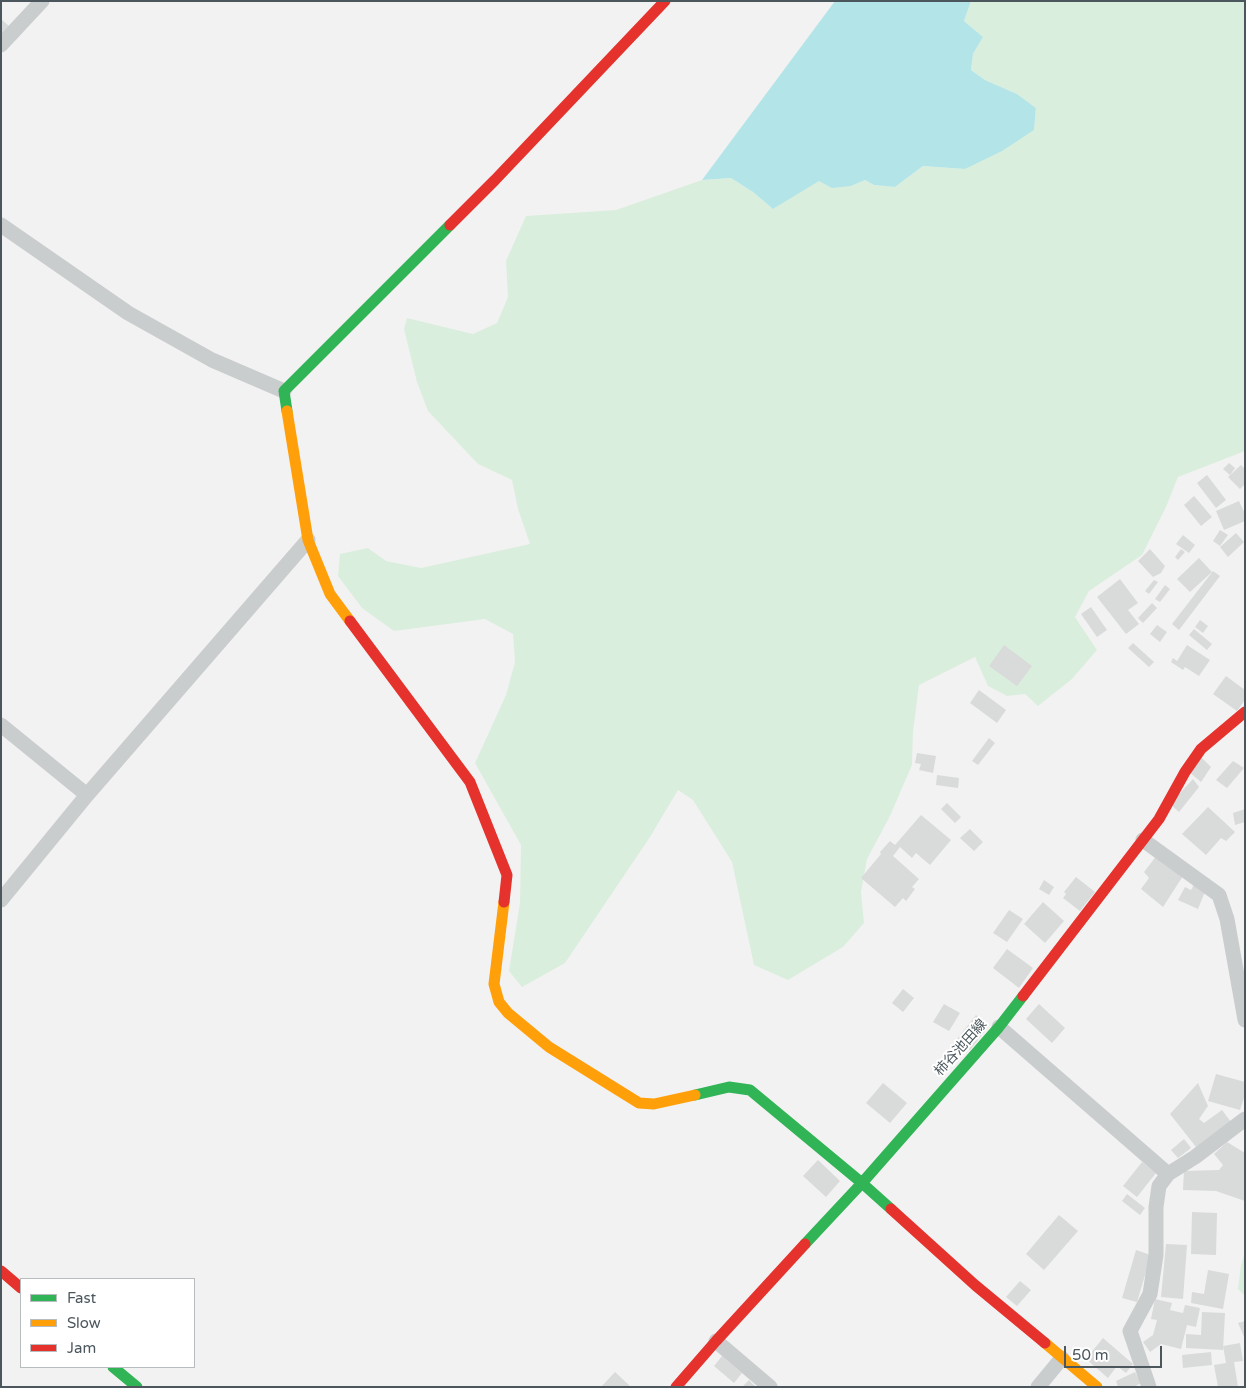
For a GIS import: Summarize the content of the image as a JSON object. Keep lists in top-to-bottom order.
{
  "streets": {
    "street": ["柿谷池田線"]
  },
  "legend": ["Fast", "Slow", "Jam"],
  "scale_bar": "50 m"
}
